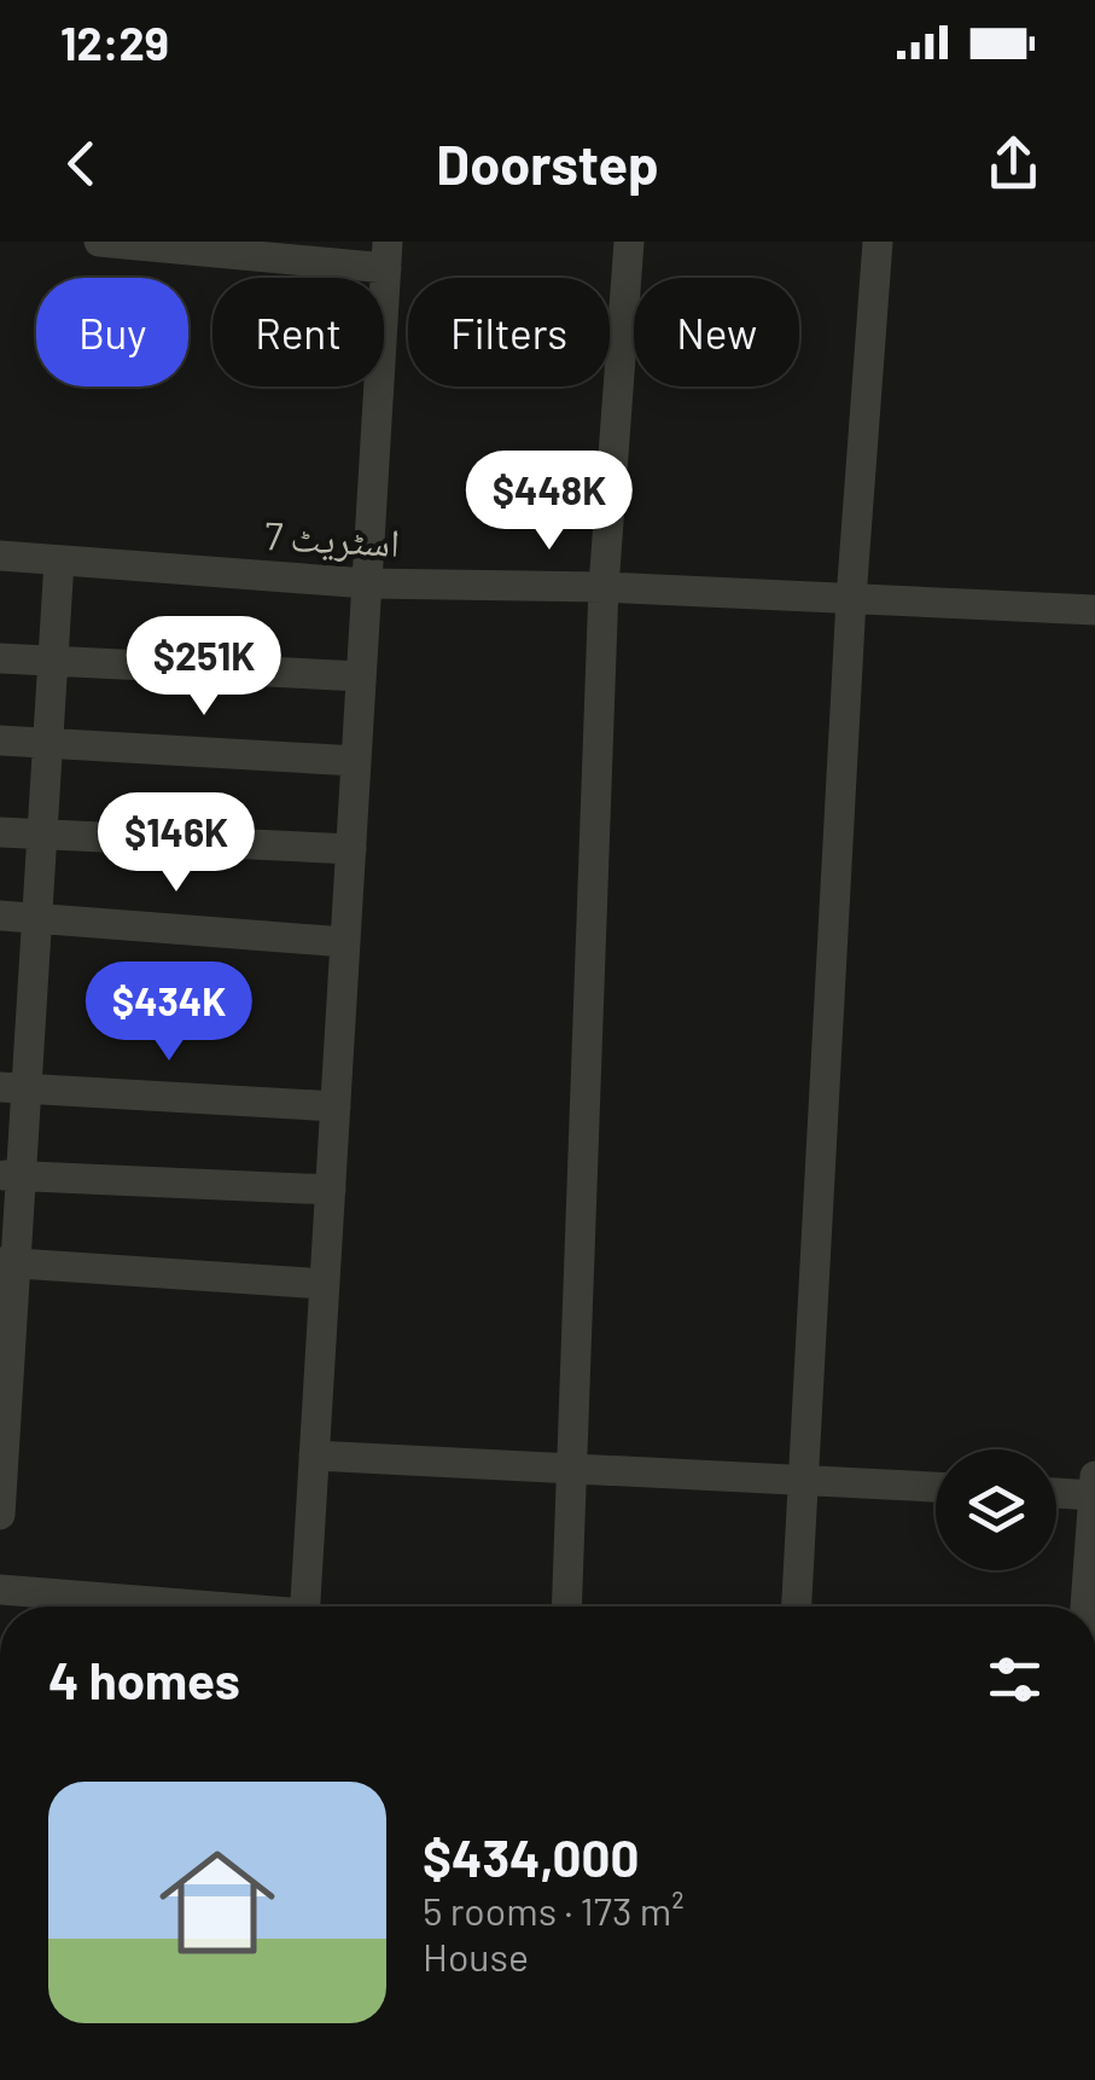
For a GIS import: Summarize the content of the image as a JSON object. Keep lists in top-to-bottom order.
{
  "streets": {
    "street": ["اسٹریٹ 7"]
  },
  "page": {
    "status": "12:29",
    "header": "Doorstep",
    "chip": [
      "Buy",
      "Rent",
      "Filters",
      "New"
    ],
    "price": [
      "$448K",
      "$251K",
      "$146K",
      "$434K"
    ],
    "heading": "4 homes",
    "list": [
      {
        "name": "$434,000",
        "note": "5 rooms · 173 m² · House"
      }
    ]
  }
}
